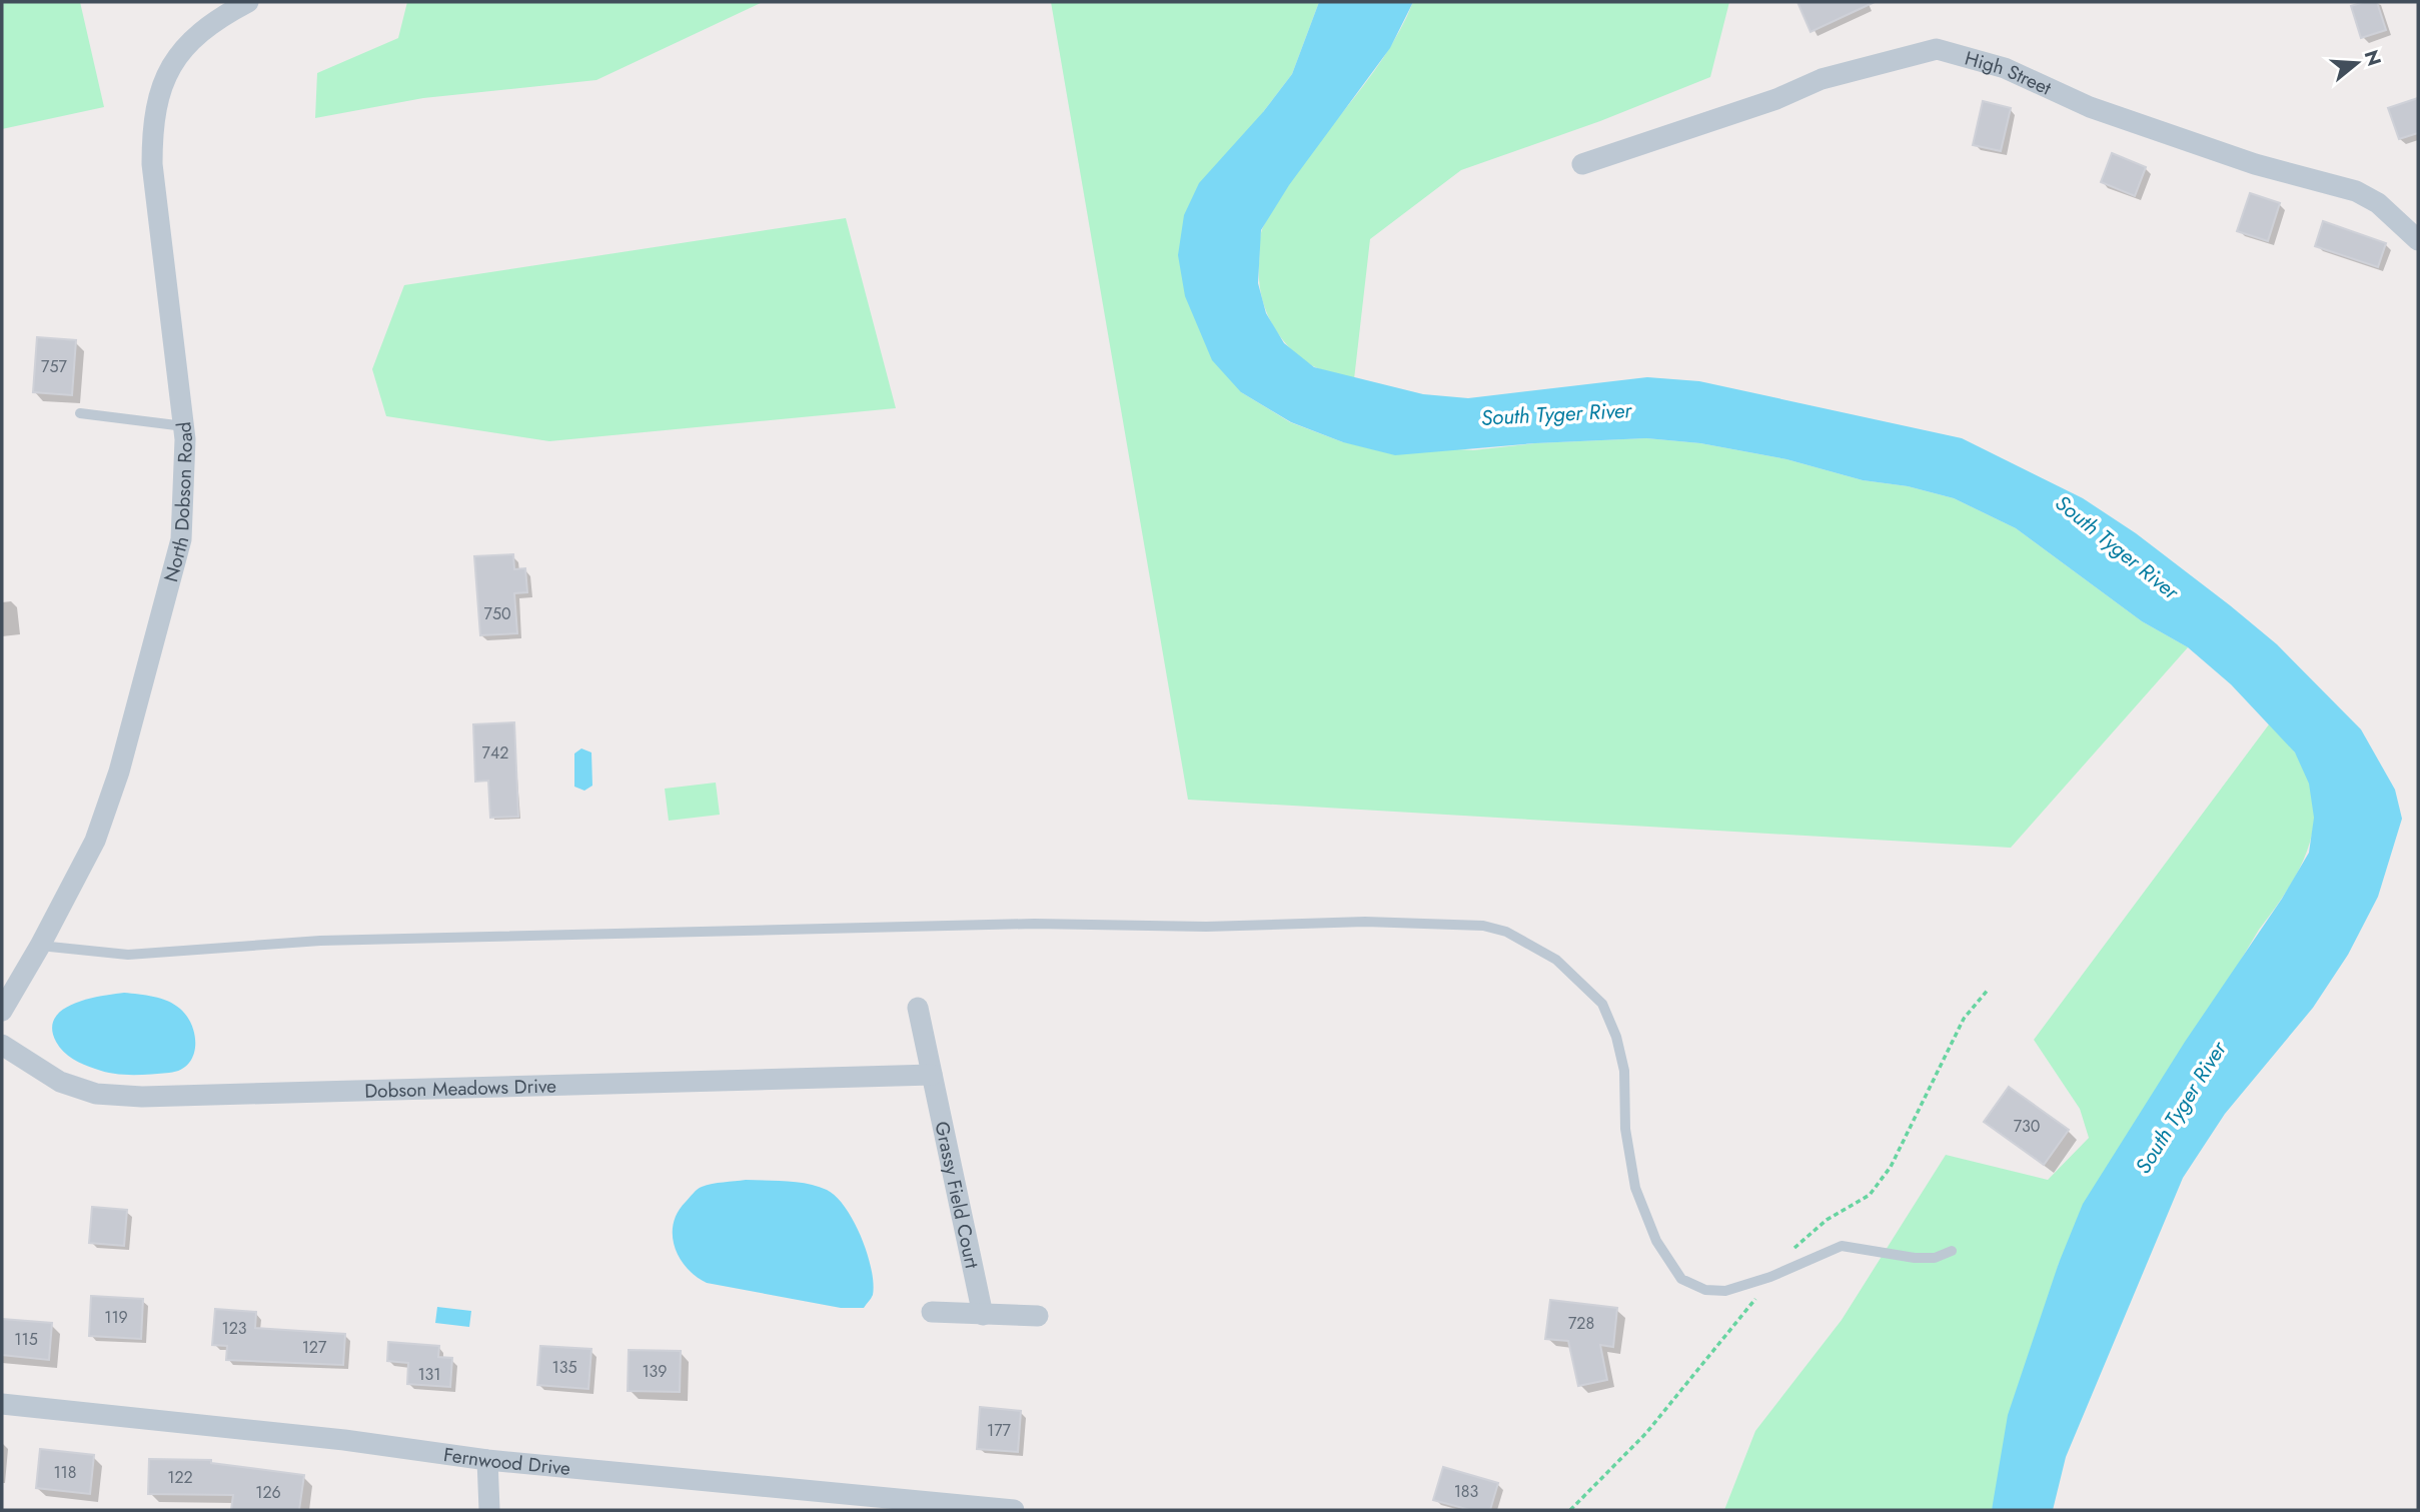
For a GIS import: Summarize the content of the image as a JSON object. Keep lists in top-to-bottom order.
{
  "streets": {
    "street": [
      "High Street",
      "North Dobson Road",
      "Dobson Meadows Drive",
      "Grassy Field Court",
      "Fernwood Drive"
    ]
  },
  "crossings": [
    ["Dobson Meadows Drive", "Grassy Field Court"]
  ],
  "water": ["South Tyger River"],
  "house_numbers": [
    "757",
    "750",
    "742",
    "730",
    "119",
    "728",
    "123",
    "115",
    "127",
    "135",
    "139",
    "131",
    "177",
    "118",
    "122",
    "183",
    "126"
  ],
  "north": "right"
}
